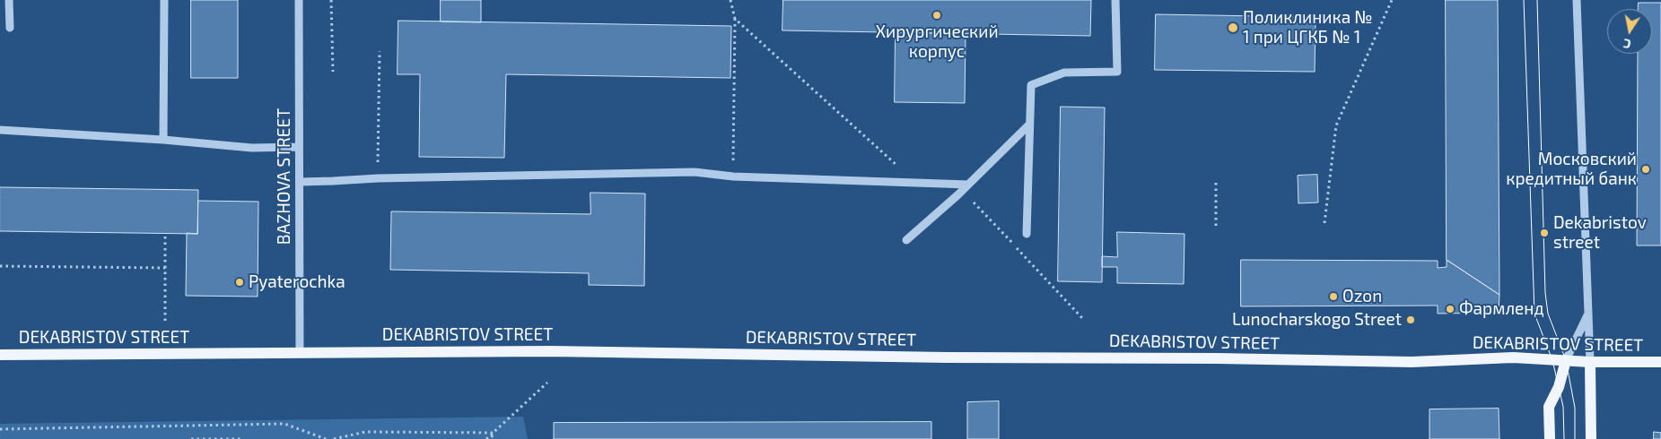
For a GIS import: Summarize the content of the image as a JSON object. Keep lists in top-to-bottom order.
{
  "streets": {
    "main road": ["DEKABRISTOV STREET"],
    "street": ["BAZHOVA STREET"]
  },
  "crossings": [
    ["BAZHOVA STREET", "DEKABRISTOV STREET"]
  ],
  "places": [
    "Хирургический корпус",
    "Поликлиника № 1 при ЦГКБ № 1",
    "Московский кредитный банк",
    "Dekabristov street",
    "Pyaterochka",
    "Ozon",
    "Фармленд",
    "Lunocharskogo Street"
  ],
  "north": "bottom"
}
